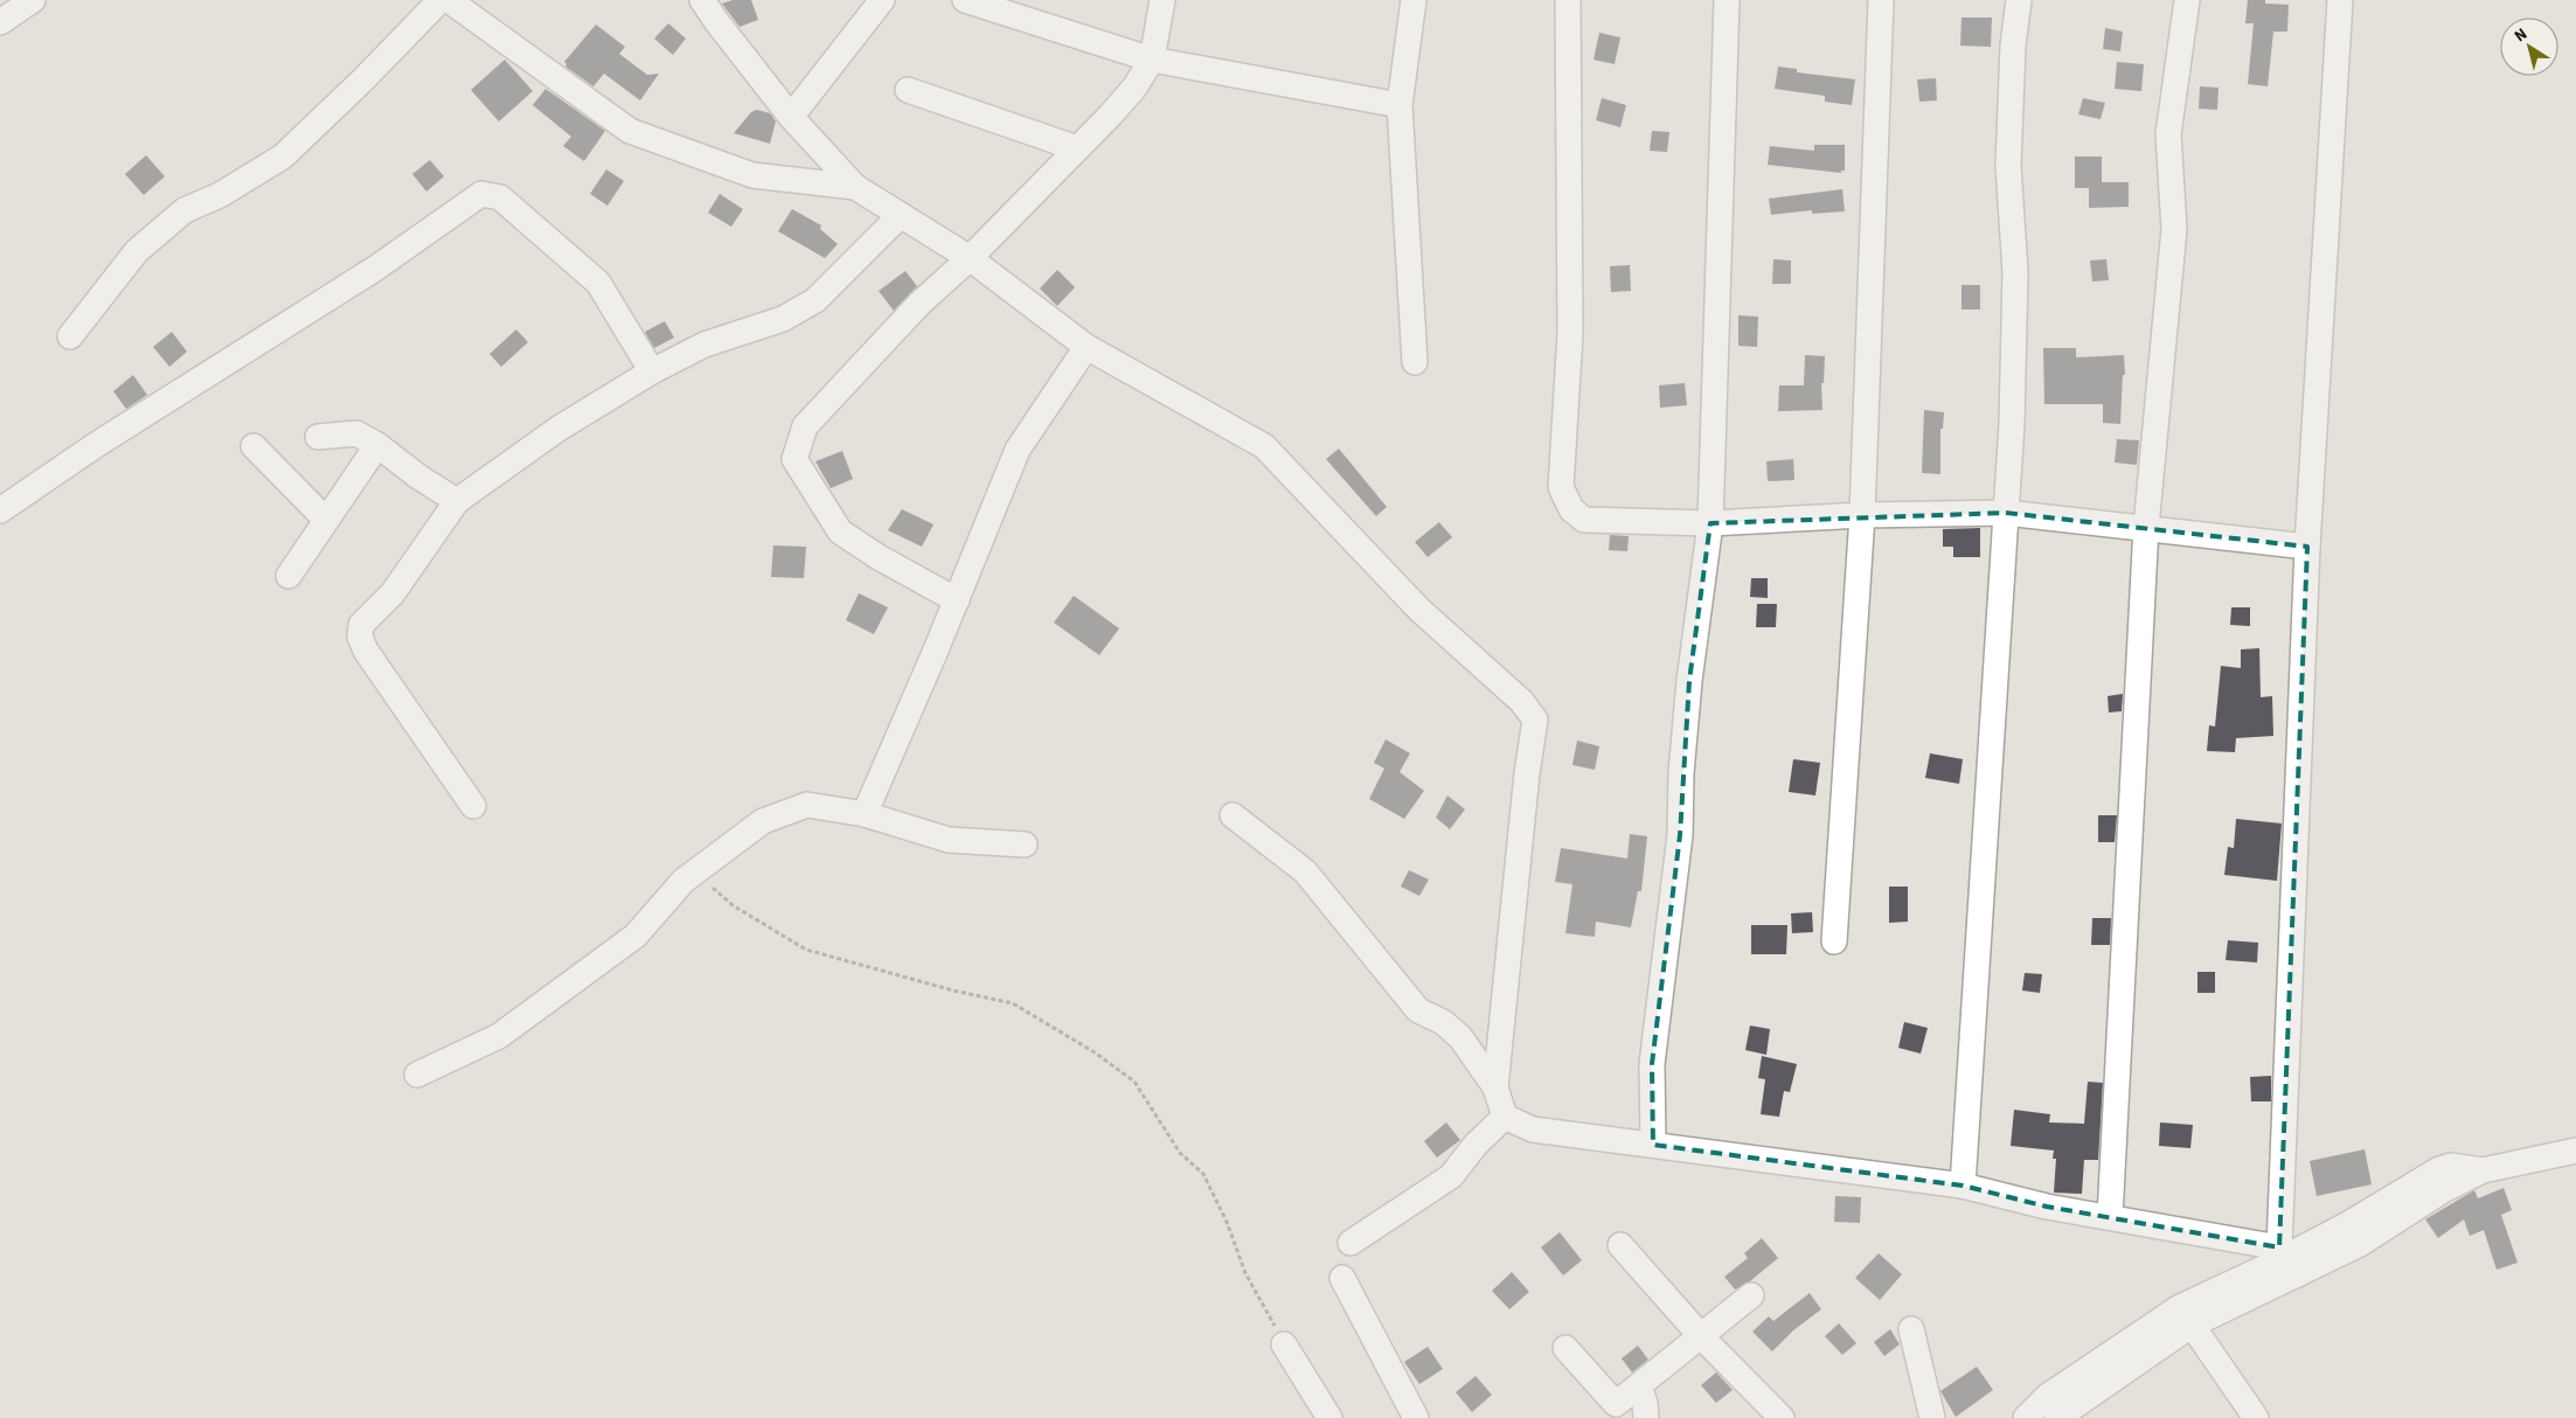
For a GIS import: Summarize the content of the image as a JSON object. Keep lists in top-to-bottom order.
{
  "north": "top left"
}
